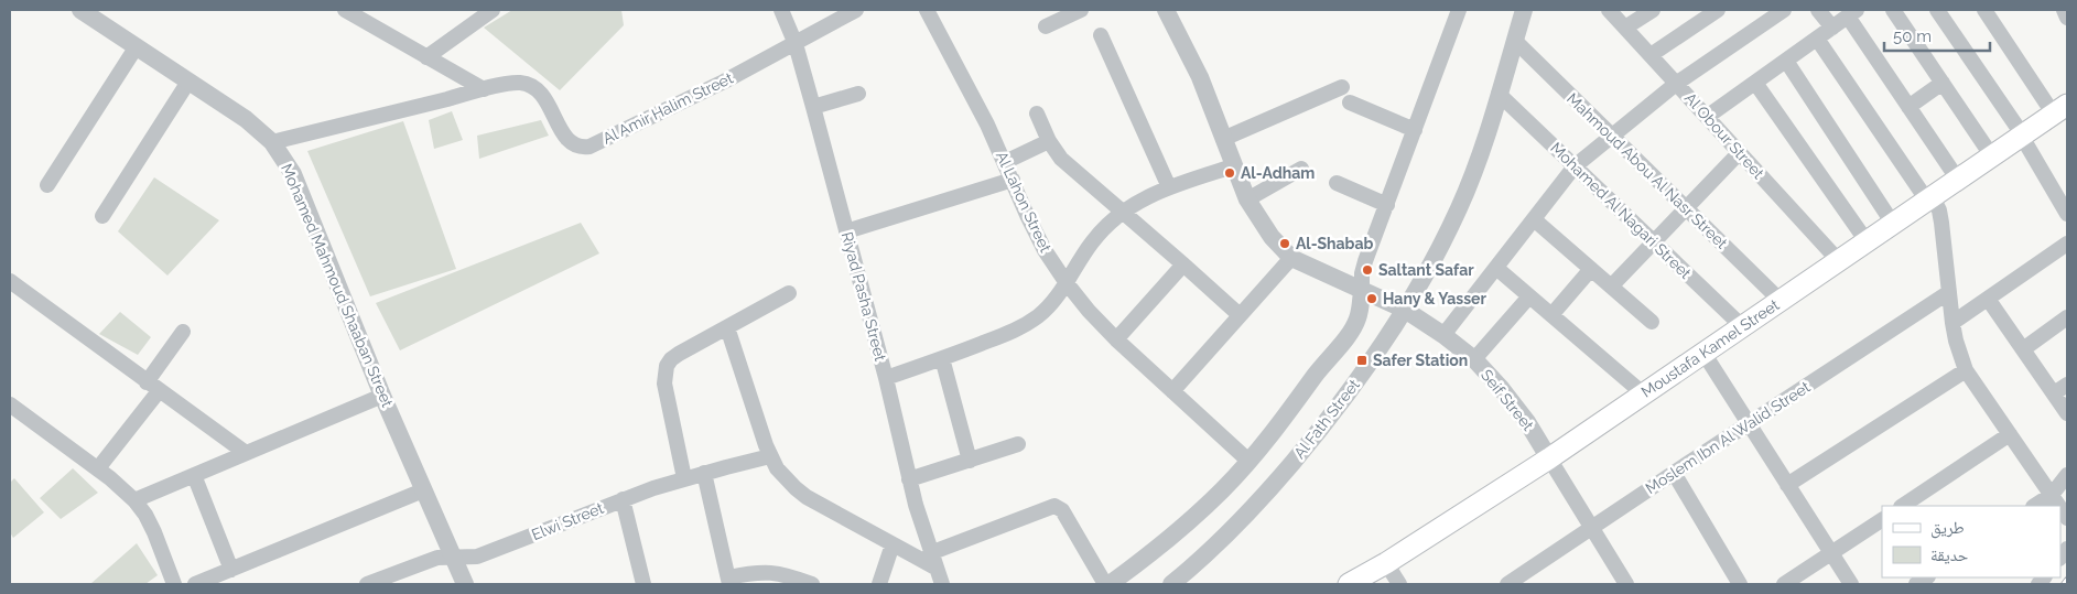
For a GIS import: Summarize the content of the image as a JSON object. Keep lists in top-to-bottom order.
{
  "streets": {
    "main road": ["Moustafa Kamel Street"],
    "street": [
      "Al Amir Halim Street",
      "Al Obour Street",
      "Mahmoud Abou Al Nasr Street",
      "Al Lahon Street",
      "Mohamed Al Nagari Street",
      "Mohamed Mahmoud Shaaban Street",
      "Riyad Pasha Street",
      "Seif Street",
      "Al Fath Street",
      "Moslem Ibn Al Walid Street",
      "Elwi Street"
    ]
  },
  "crossings": [
    ["Al Amir Halim Street", "Mohamed Mahmoud Shaaban Street"],
    ["Al Amir Halim Street", "Riyad Pasha Street"],
    ["Al Obour Street", "Moustafa Kamel Street"],
    ["Mahmoud Abou Al Nasr Street", "Moustafa Kamel Street"],
    ["Mahmoud Abou Al Nasr Street", "Al Fath Street"],
    ["Mohamed Al Nagari Street", "Moustafa Kamel Street"],
    ["Mohamed Al Nagari Street", "Al Fath Street"],
    ["Mohamed Mahmoud Shaaban Street", "Elwi Street"],
    ["Moustafa Kamel Street", "Seif Street"],
    ["Seif Street", "Al Fath Street"]
  ],
  "places": {
    "other": [
      "Al-Adham",
      "Al-Shabab",
      "Saltant Safar",
      "Hany & Yasser"
    ],
    "transit": ["Safer Station"]
  },
  "legend": ["طريق", "حديقة"],
  "scale_bar": "50 m"
}
